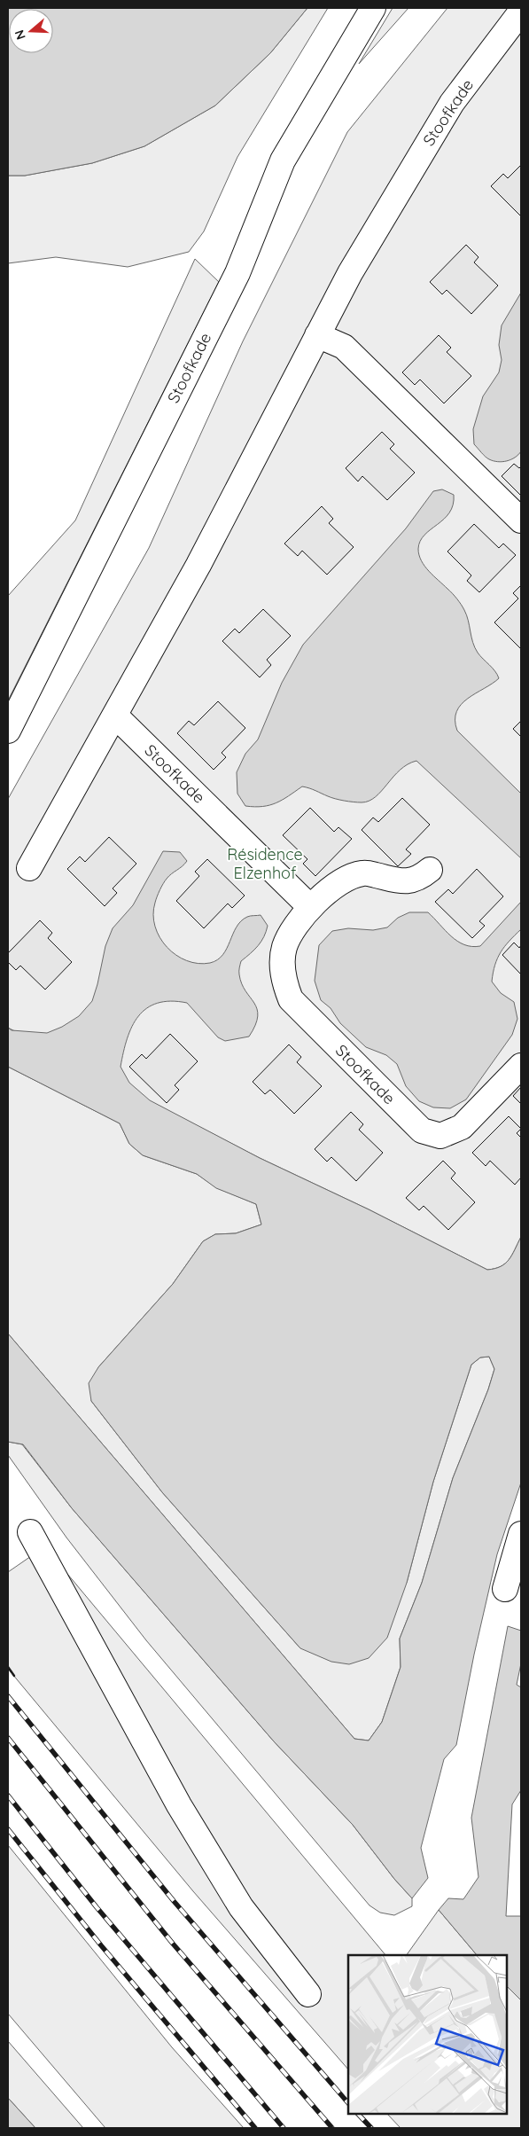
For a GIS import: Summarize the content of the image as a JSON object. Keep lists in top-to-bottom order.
{
  "streets": {
    "street": ["Stoofkade"]
  },
  "parks": ["Résidence Elzenhof"],
  "north": "left"
}
